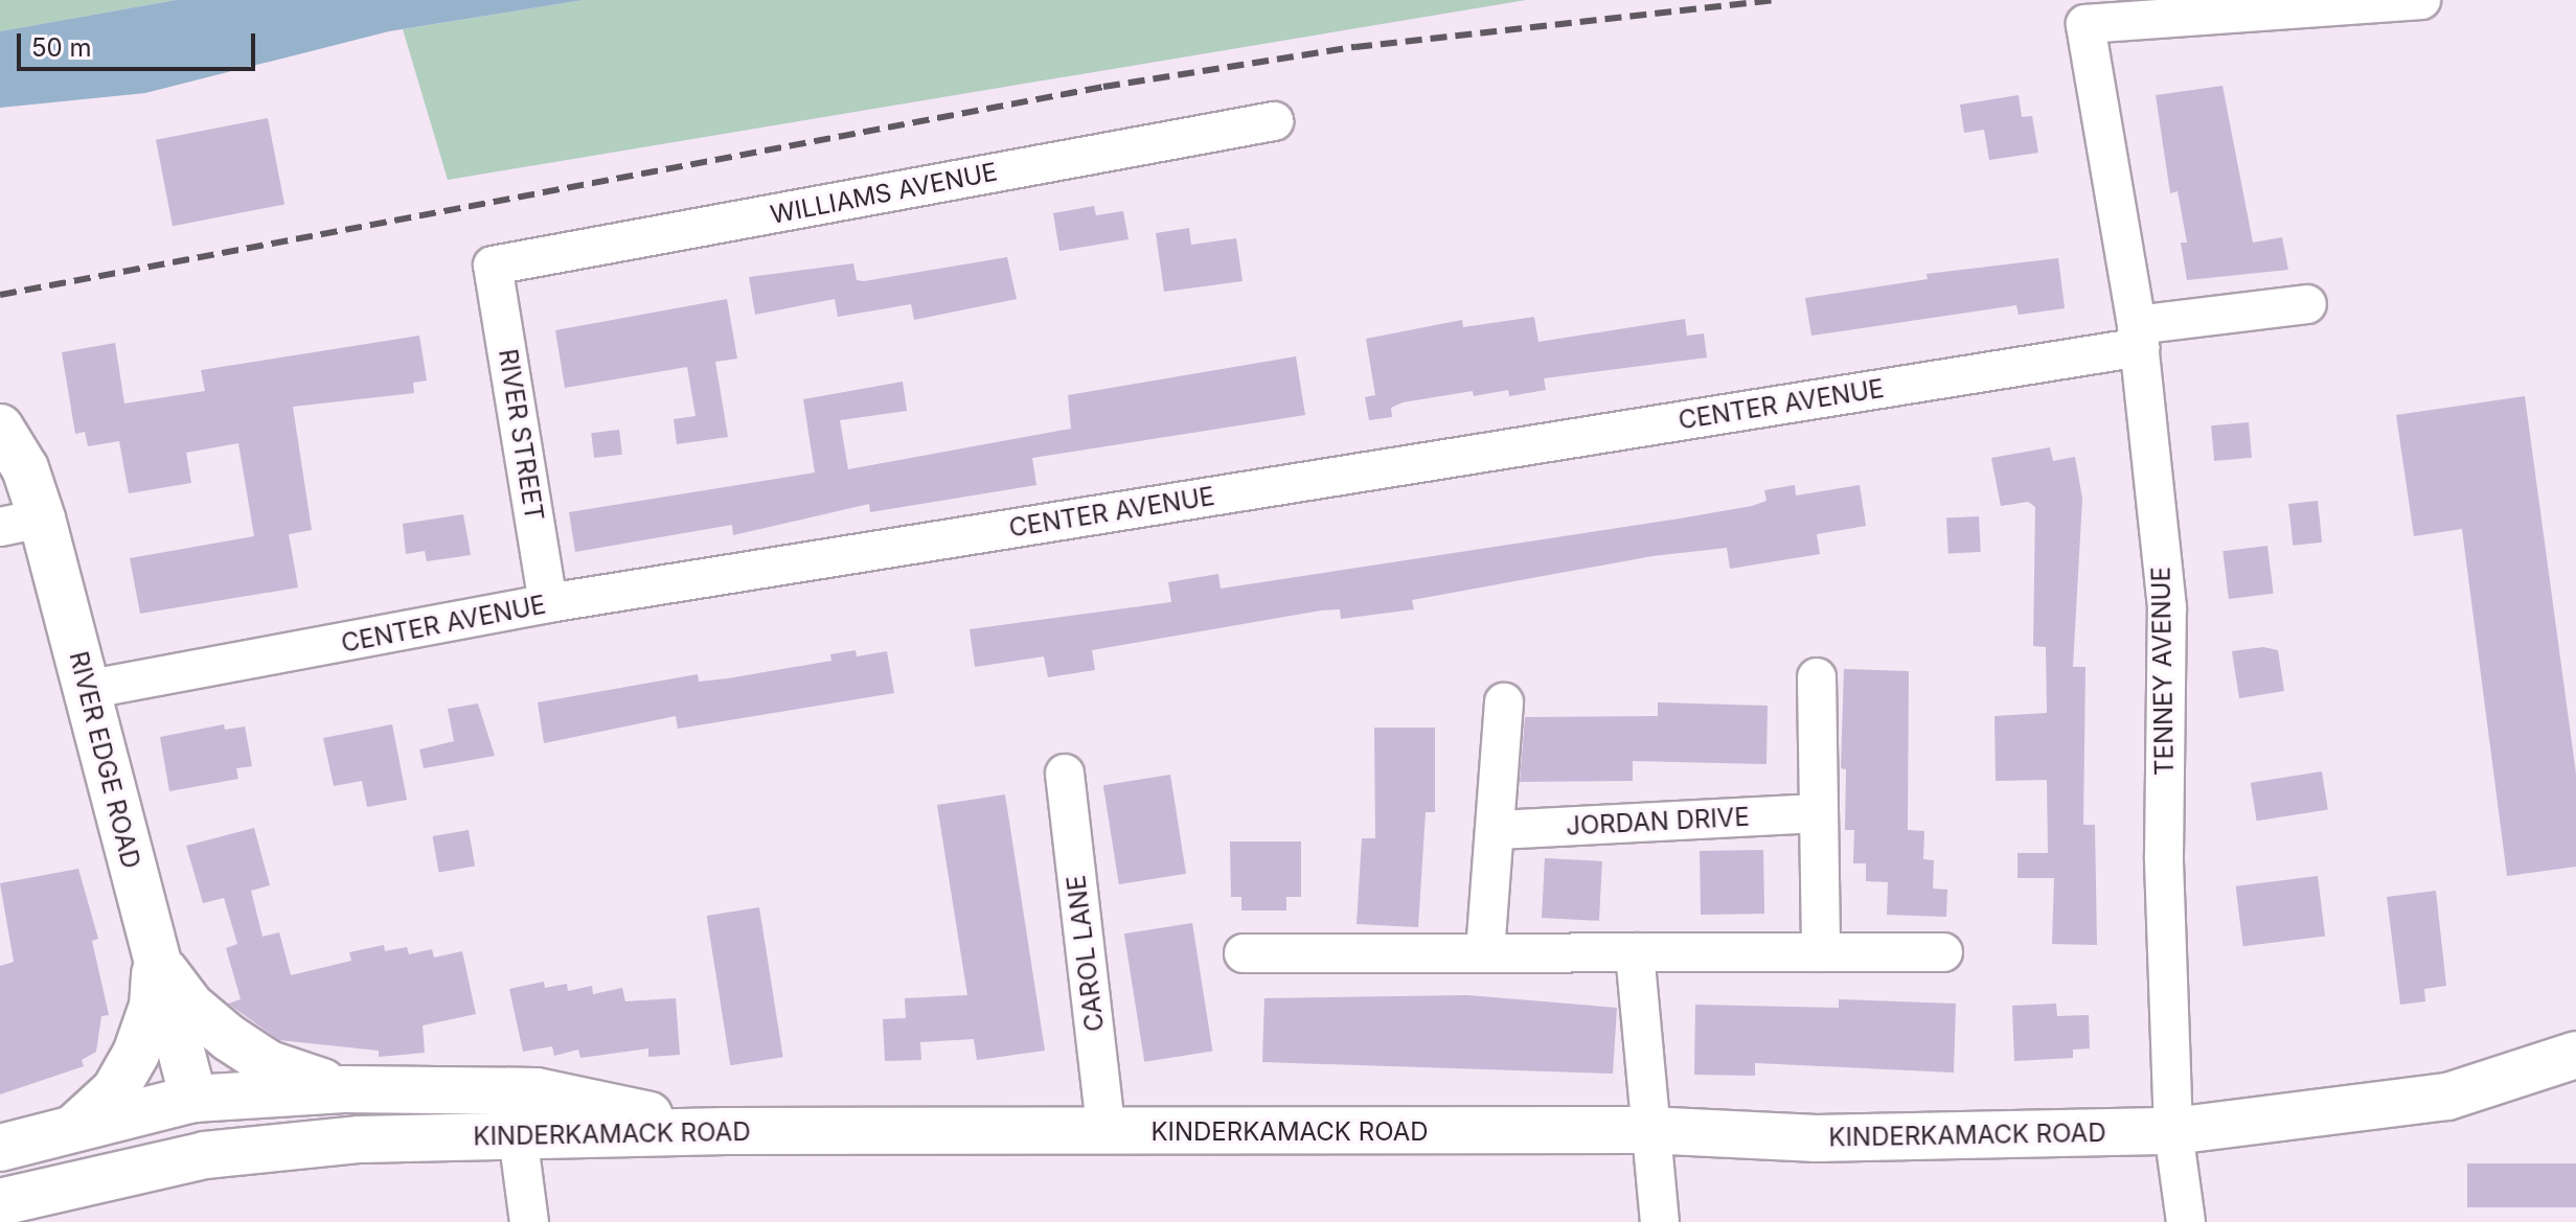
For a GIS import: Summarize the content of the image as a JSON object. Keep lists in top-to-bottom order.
{
  "streets": {
    "main road": ["RIVER EDGE ROAD", "KINDERKAMACK ROAD"],
    "street": [
      "WILLIAMS AVENUE",
      "CENTER AVENUE",
      "RIVER STREET",
      "TENNEY AVENUE",
      "JORDAN DRIVE",
      "CAROL LANE"
    ]
  },
  "crossings": [
    ["WILLIAMS AVENUE", "RIVER STREET"],
    ["CENTER AVENUE", "RIVER STREET"],
    ["CENTER AVENUE", "TENNEY AVENUE"],
    ["CENTER AVENUE", "RIVER EDGE ROAD"],
    ["TENNEY AVENUE", "KINDERKAMACK ROAD"],
    ["CAROL LANE", "KINDERKAMACK ROAD"]
  ],
  "scale_bar": "50 m"
}
